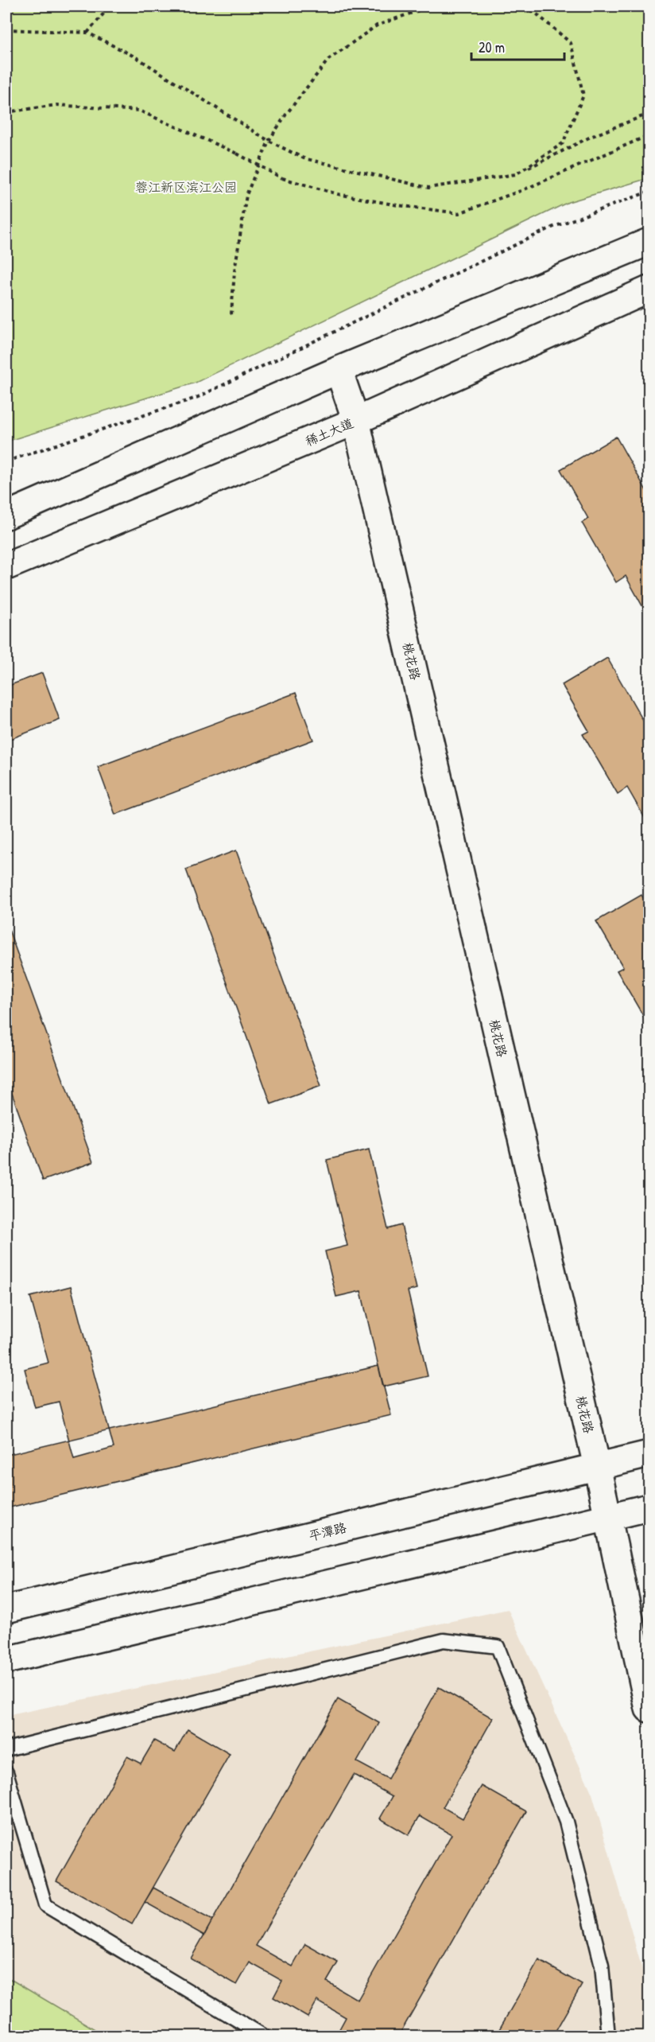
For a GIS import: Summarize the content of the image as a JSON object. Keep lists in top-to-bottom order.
{
  "streets": {
    "street": ["稀土大道", "桃花路", "平潭路"]
  },
  "crossings": [
    ["稀土大道", "桃花路"],
    ["桃花路", "平潭路"]
  ],
  "parks": ["蓉江新区滨江公园"],
  "scale_bar": "20 m"
}
